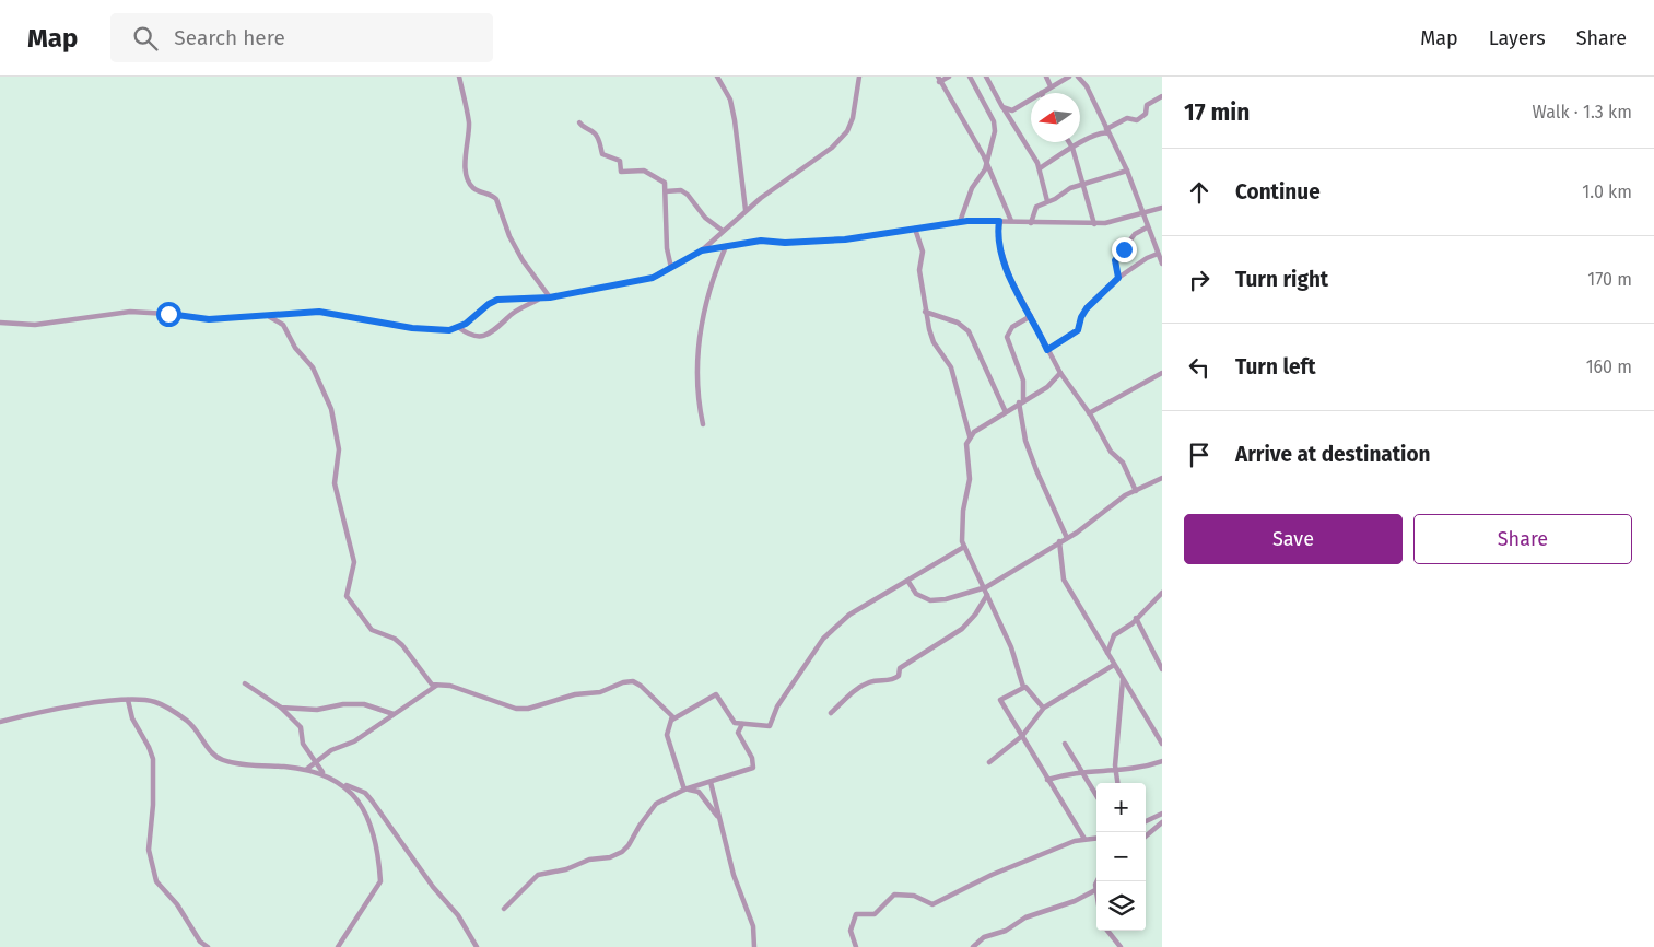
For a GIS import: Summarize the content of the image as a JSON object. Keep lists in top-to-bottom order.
{
  "north": "left",
  "page": {
    "header": "Map",
    "search": "Search here",
    "nav": ["Map", "Layers", "Share"],
    "heading": ["17 min", "Walk · 1.3 km"],
    "list": [
      ["Continue", "1.0 km"],
      ["Turn right", "170 m"],
      ["Turn left", "160 m"],
      "Arrive at destination"
    ],
    "buttons": ["Save", "Share"],
    "map_buttons": ["+", "−"]
  }
}
